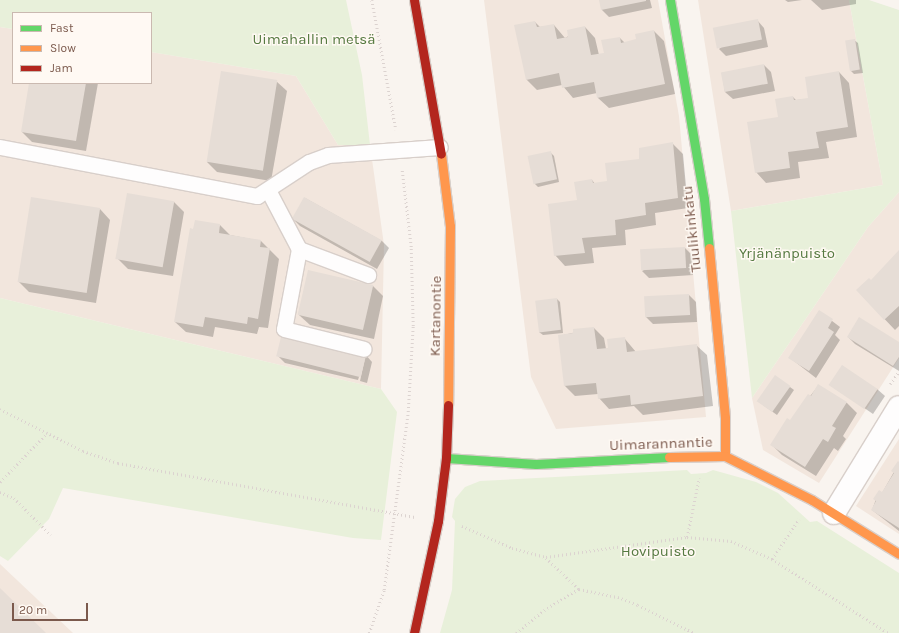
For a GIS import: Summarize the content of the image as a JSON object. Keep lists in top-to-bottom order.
{
  "streets": {
    "street": ["Tuulikinkatu", "Kartanontie", "Uimarannantie"]
  },
  "crossings": [
    ["Tuulikinkatu", "Uimarannantie"],
    ["Kartanontie", "Uimarannantie"]
  ],
  "parks": ["Uimahallin metsä", "Yrjänänpuisto", "Hovipuisto"],
  "legend": ["Fast", "Slow", "Jam"],
  "scale_bar": "20 m"
}
